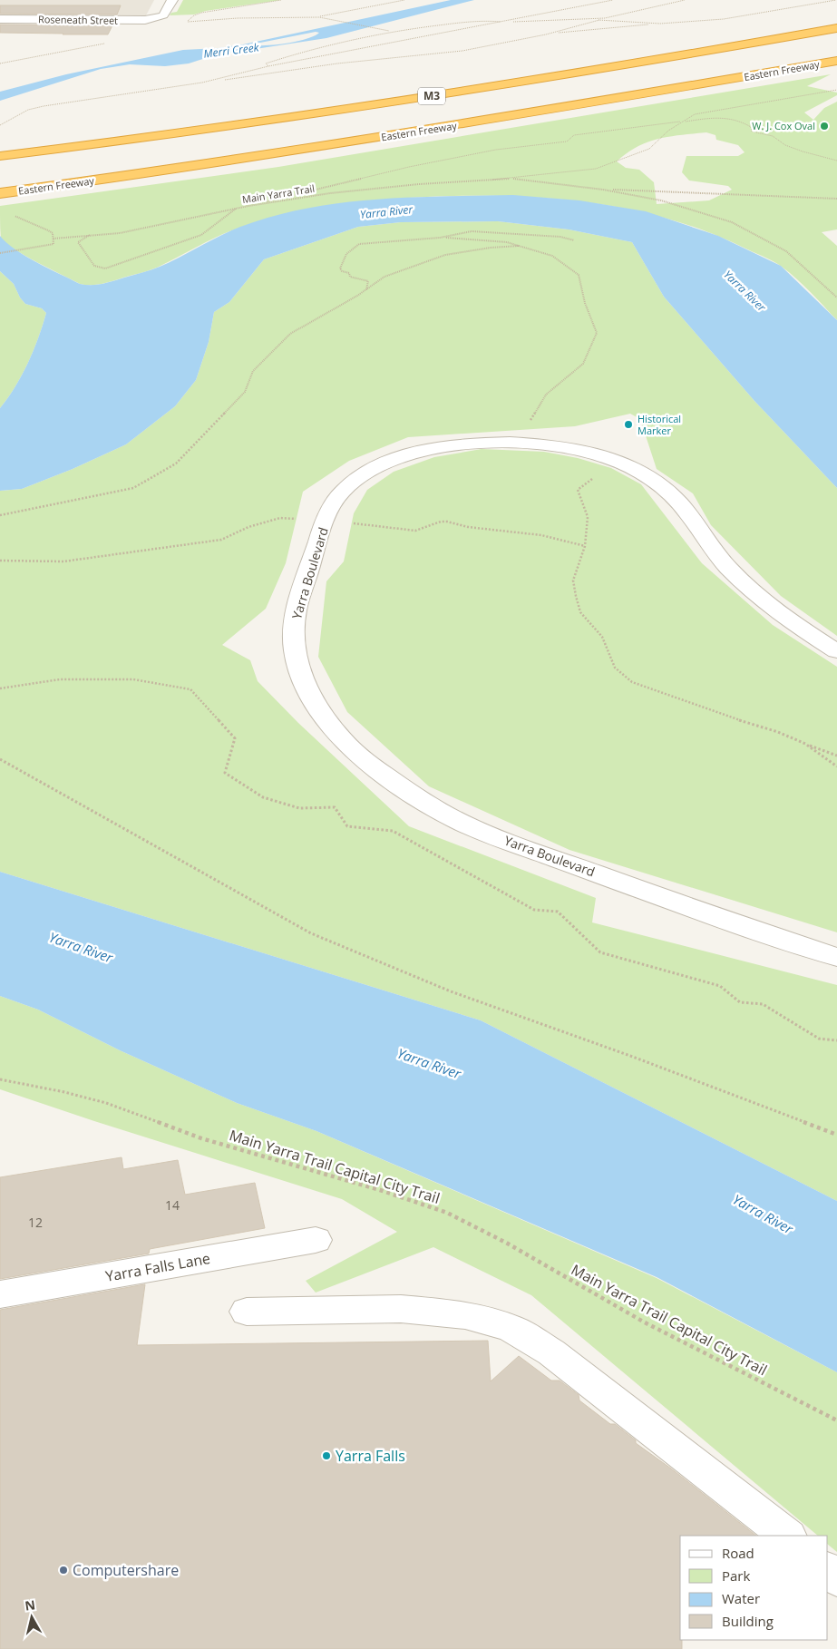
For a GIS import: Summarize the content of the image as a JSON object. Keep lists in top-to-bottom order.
{
  "streets": {
    "highway": ["Eastern Freeway", "M3"],
    "street": ["Roseneath Street", "Yarra Boulevard", "Yarra Falls Lane"],
    "path": ["Main Yarra Trail", "Main Yarra Trail Capital City Trail"]
  },
  "water": ["Merri Creek", "Yarra River"],
  "places": [
    "W. J. Cox Oval",
    "Historical Marker",
    "Yarra Falls",
    "Computershare"
  ],
  "house_numbers": ["14", "12"],
  "legend": [
    "Road",
    "Park",
    "Water",
    "Building"
  ],
  "north": "top"
}
